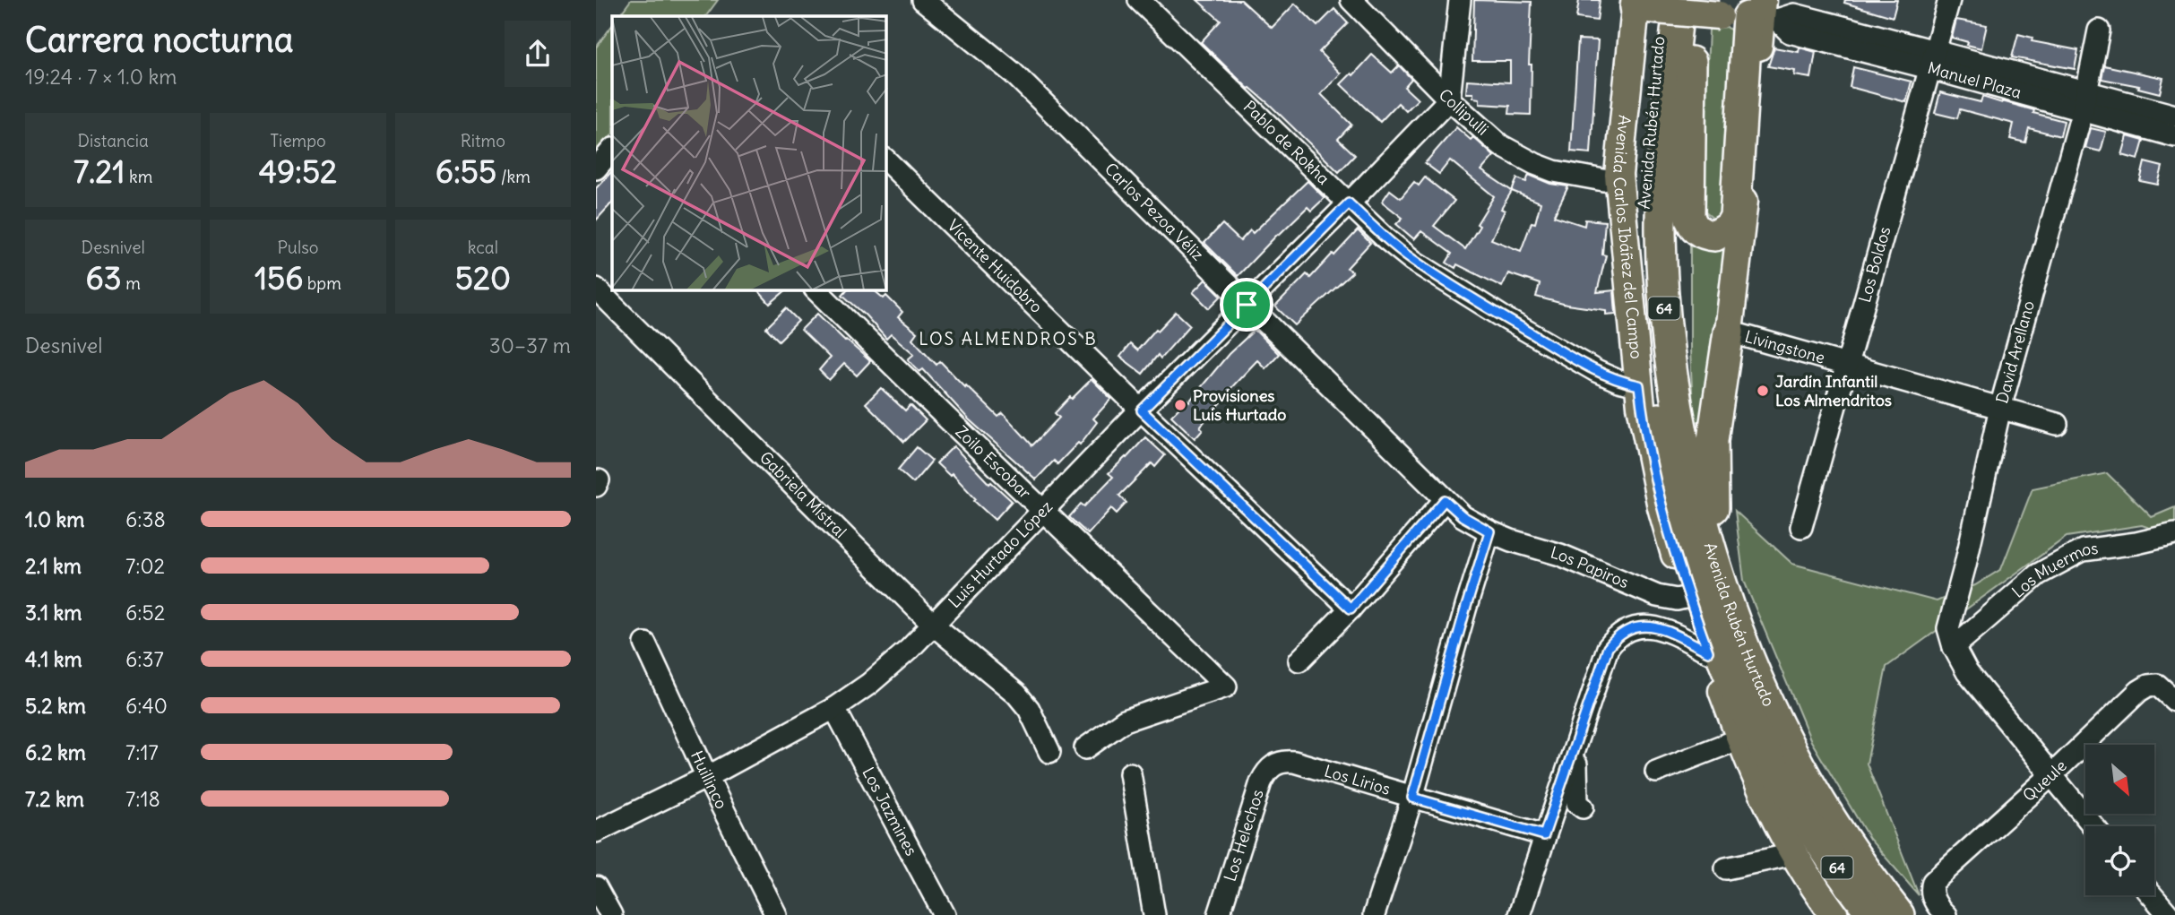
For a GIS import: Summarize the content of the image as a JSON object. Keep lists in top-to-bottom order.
{
  "streets": {
    "highway": ["Avenida Rubén Hurtado", "64"],
    "main road": ["Manuel Plaza", "Avenida Carlos Ibáñez del Campo"],
    "street": [
      "Collipulli",
      "Pablo de Rokha",
      "Carlos Pezoa Véliz",
      "Los Boldos",
      "Vicente Huidobro",
      "Livingstone",
      "David Arellano",
      "Zoilo Escobar",
      "Gabriela Mistral",
      "Luis Hurtado López",
      "Los Papiros",
      "Los Muermos",
      "Huillinco",
      "Los Lirios",
      "Queule",
      "Los Jazmines",
      "Los Helechos"
    ]
  },
  "crossings": [
    ["Manuel Plaza", "Avenida Rubén Hurtado"],
    ["Manuel Plaza", "Avenida Carlos Ibáñez del Campo"],
    ["Manuel Plaza", "Los Boldos"],
    ["Manuel Plaza", "David Arellano"],
    ["Collipulli", "Luis Hurtado López"],
    ["Avenida Rubén Hurtado", "Avenida Carlos Ibáñez del Campo"],
    ["Avenida Rubén Hurtado", "64"],
    ["Pablo de Rokha", "Avenida Carlos Ibáñez del Campo"],
    ["Pablo de Rokha", "Luis Hurtado López"],
    ["Carlos Pezoa Véliz", "Luis Hurtado López"],
    ["Carlos Pezoa Véliz", "Los Papiros"],
    ["Avenida Carlos Ibáñez del Campo", "Los Papiros"],
    ["Los Boldos", "Livingstone"],
    ["Vicente Huidobro", "Luis Hurtado López"],
    ["Livingstone", "David Arellano"],
    ["David Arellano", "Los Muermos"],
    ["David Arellano", "Queule"],
    ["Zoilo Escobar", "Luis Hurtado López"],
    ["Gabriela Mistral", "Luis Hurtado López"],
    ["Luis Hurtado López", "Huillinco"],
    ["Luis Hurtado López", "Los Jazmines"],
    ["Los Lirios", "Los Helechos"]
  ],
  "districts": ["LOS ALMENDROS B"],
  "places": ["Jardín Infantil Los Almendritos", "Provisiones Luis Hurtado"],
  "north": "bottom right",
  "page": {
    "heading": ["Carrera nocturna", "19:24 · 7 × 1.0 km"],
    "stats": [
      ["Distancia", "7.21 km"],
      ["Tiempo", "49:52"],
      ["Ritmo", "6:55 /km"],
      ["Desnivel", "63 m"],
      ["Pulso", "156 bpm"],
      ["kcal", "520"]
    ],
    "chart": ["Desnivel", "30–37 m"],
    "list": [
      {
        "name": "1.0 km",
        "note": "6:38"
      },
      {
        "name": "2.1 km",
        "note": "7:02"
      },
      {
        "name": "3.1 km",
        "note": "6:52"
      },
      {
        "name": "4.1 km",
        "note": "6:37"
      },
      {
        "name": "5.2 km",
        "note": "6:40"
      },
      {
        "name": "6.2 km",
        "note": "7:17"
      },
      {
        "name": "7.2 km",
        "note": "7:18"
      }
    ]
  }
}
